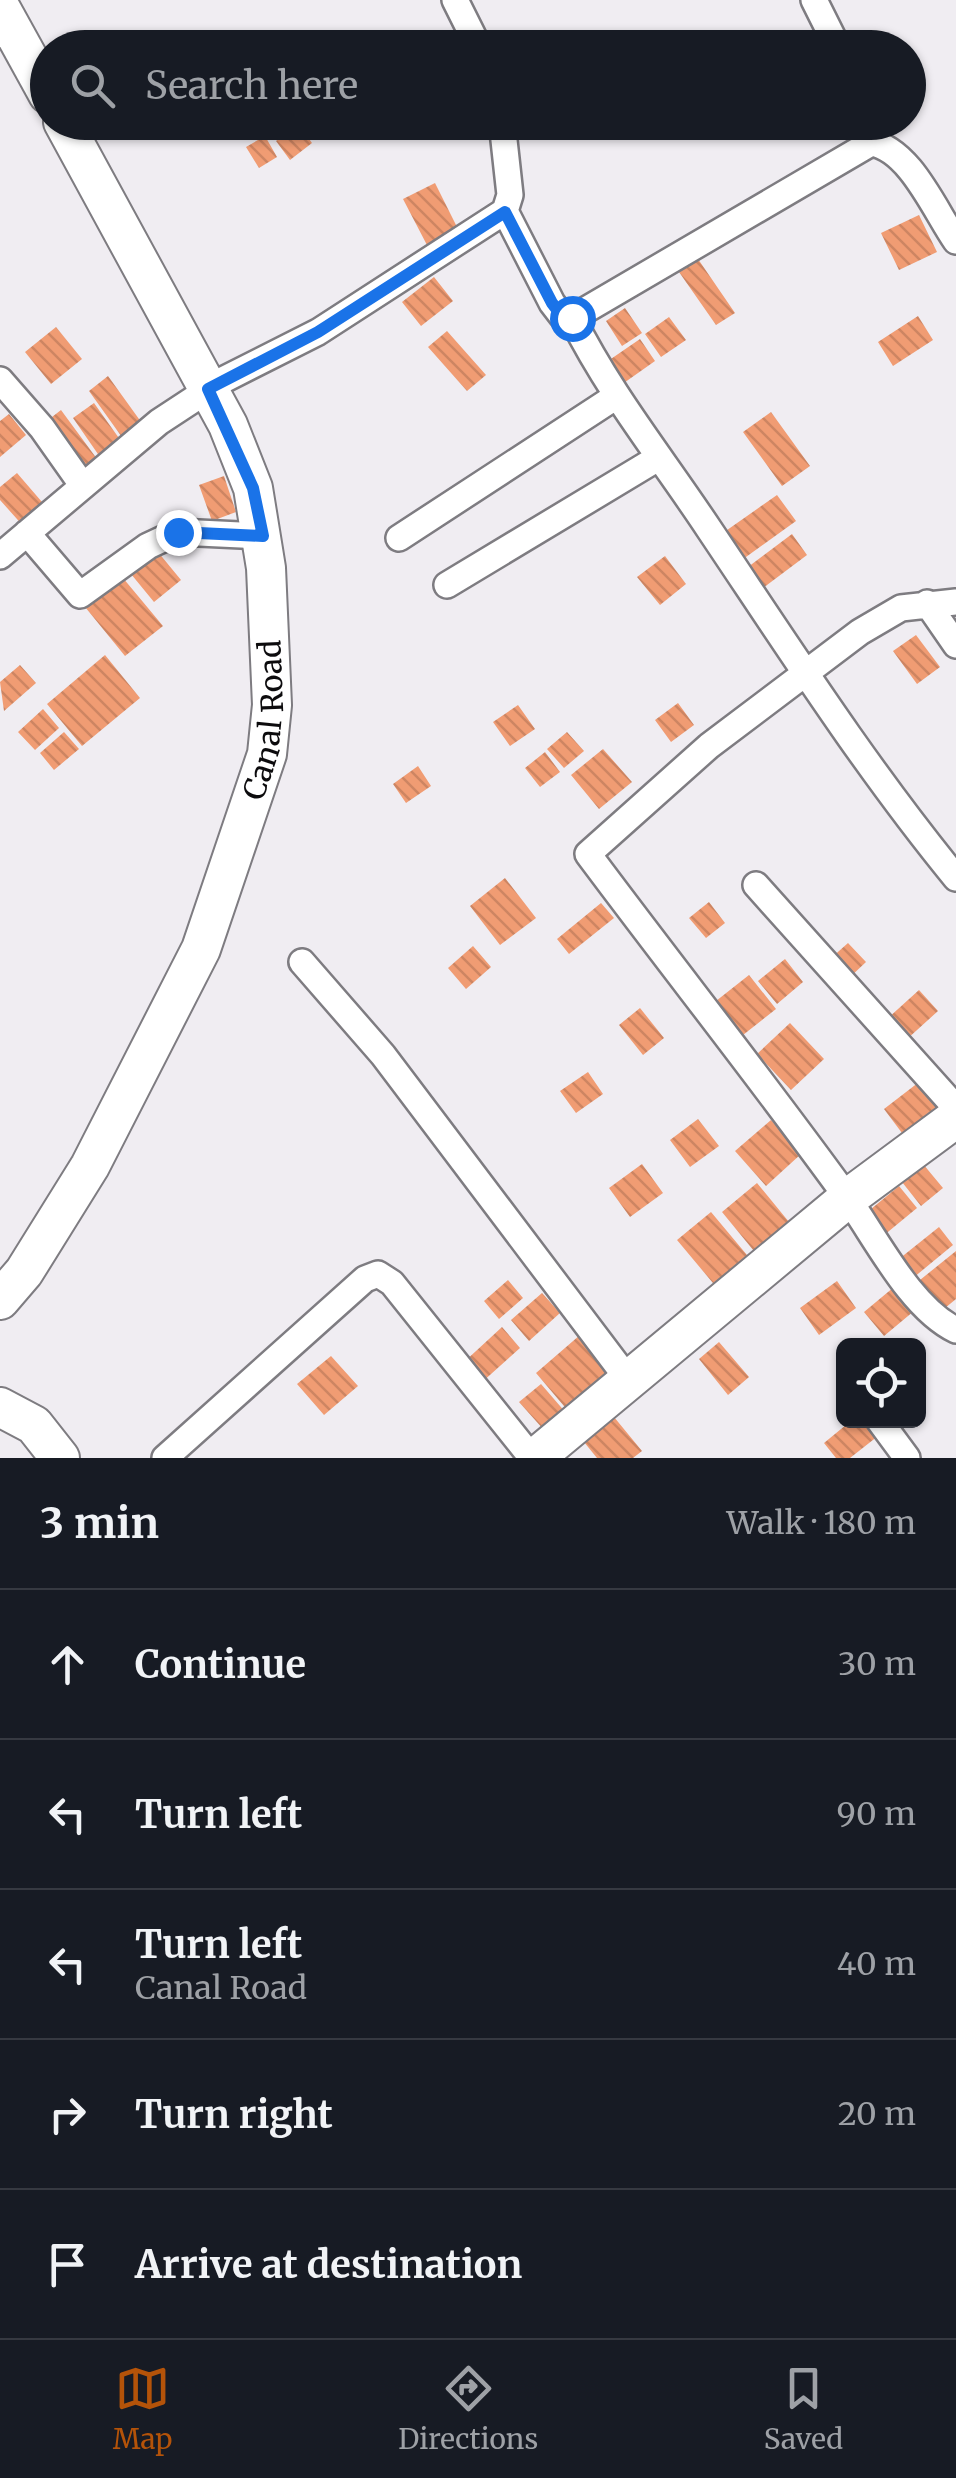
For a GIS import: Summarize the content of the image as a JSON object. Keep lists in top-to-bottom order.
{
  "streets": {
    "street": ["Canal Road"]
  },
  "page": {
    "search": "Search here",
    "heading": ["3 min", "Walk · 180 m"],
    "list": [
      ["Continue", "30 m"],
      ["Turn left", "90 m"],
      ["Turn left", "Canal Road", "40 m"],
      ["Turn right", "20 m"],
      "Arrive at destination"
    ],
    "nav": ["Map", "Directions", "Saved"]
  }
}
